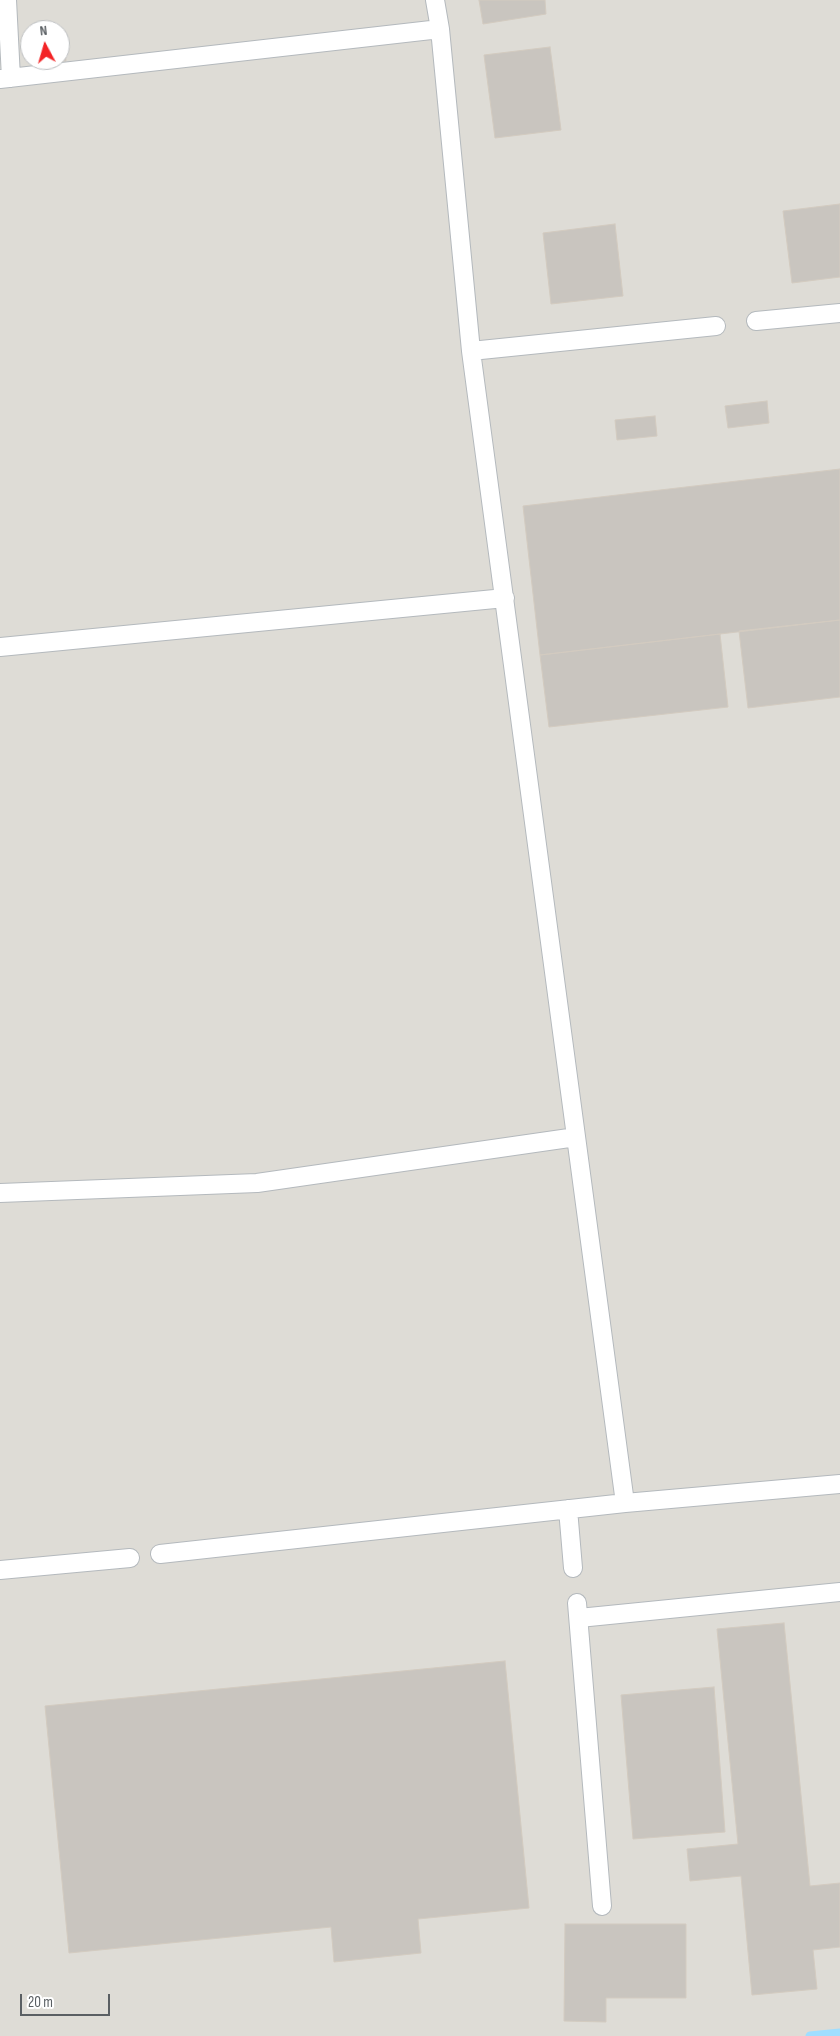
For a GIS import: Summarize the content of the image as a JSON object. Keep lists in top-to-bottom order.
{
  "scale_bar": "20 m",
  "north": "top"
}
